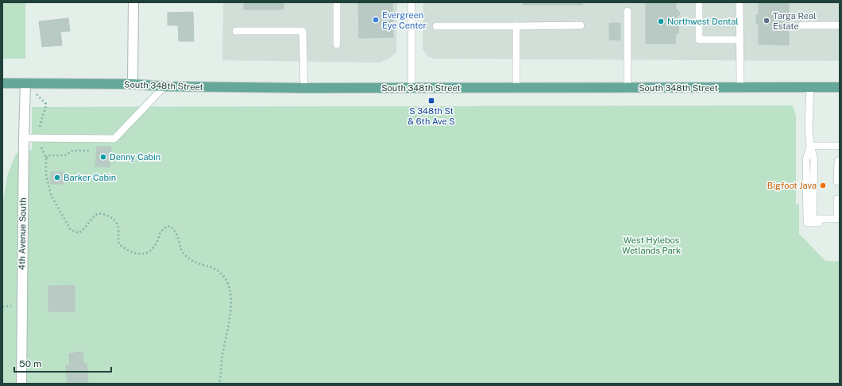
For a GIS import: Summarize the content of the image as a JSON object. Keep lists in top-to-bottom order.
{
  "streets": {
    "main road": ["South 348th Street"],
    "street": ["4th Avenue South"]
  },
  "crossings": [
    ["South 348th Street", "4th Avenue South"]
  ],
  "parks": ["West Hylebos Wetlands Park"],
  "places": {
    "other": [
      "Evergreen Eye Center",
      "Targa Real Estate",
      "Northwest Dental",
      "Denny Cabin",
      "Barker Cabin",
      "Bigfoot Java"
    ],
    "transit": ["S 348th St & 6th Ave S"]
  },
  "scale_bar": "50 m"
}
